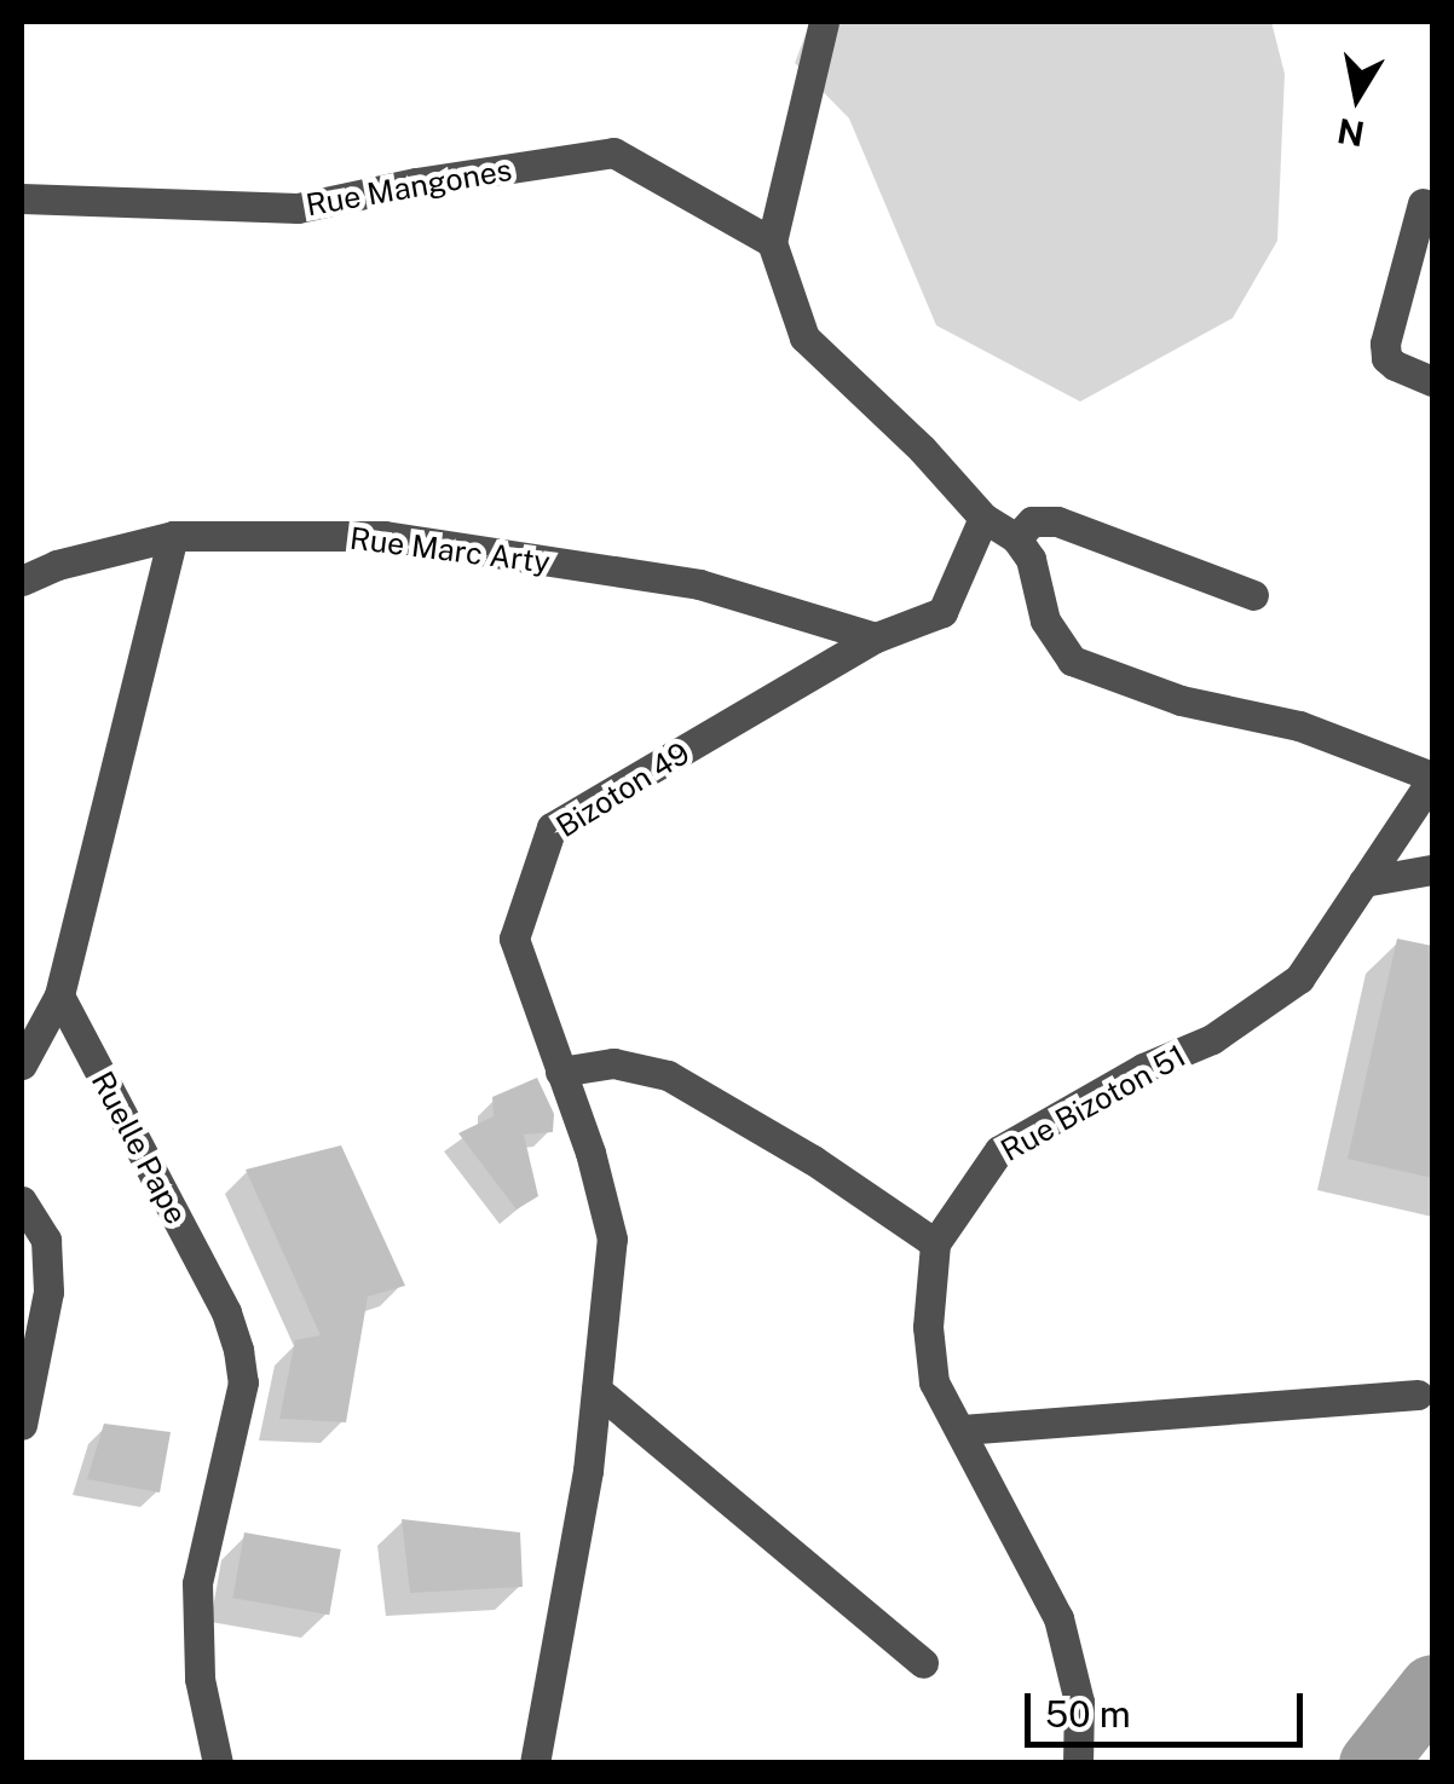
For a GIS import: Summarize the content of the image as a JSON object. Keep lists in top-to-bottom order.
{
  "streets": {
    "street": [
      "Rue Mangones",
      "Rue Marc Arty",
      "Bizoton 49",
      "Rue Bizoton 51",
      "Ruelle Pape"
    ]
  },
  "crossings": [
    ["Rue Marc Arty", "Bizoton 49"]
  ],
  "scale_bar": "50 m",
  "north": "bottom"
}
